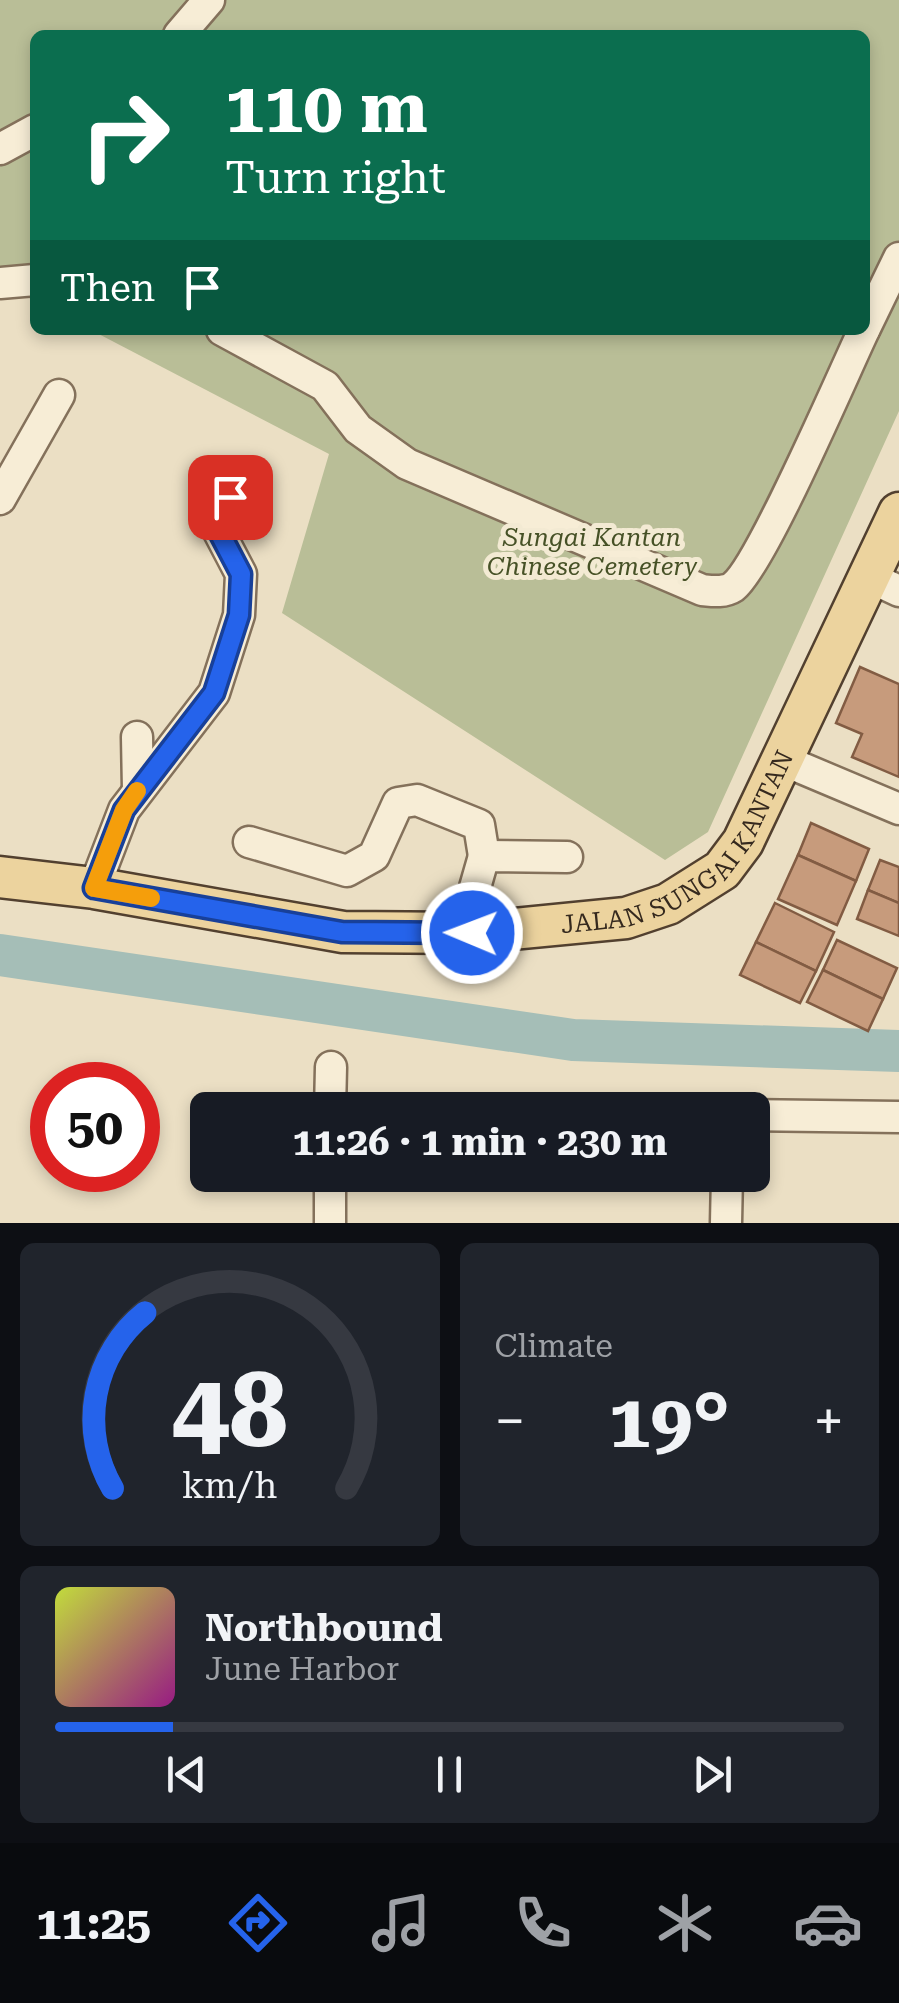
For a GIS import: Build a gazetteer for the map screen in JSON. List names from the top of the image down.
{
  "streets": {
    "main road": ["JALAN SUNGAI KANTAN"]
  },
  "parks": ["Sungai Kantan Chinese Cemetery"],
  "page": {
    "turn": ["110 m", "Turn right"],
    "then": "Then",
    "limit": "50",
    "trip": "11:26 · 1 min · 230 m",
    "tile": "Climate",
    "heat": ["−", "19°", "+"],
    "song": ["Northbound", "June Harbor"],
    "tabs": "11:25",
    "gauge": ["48", "km/h"]
  }
}
